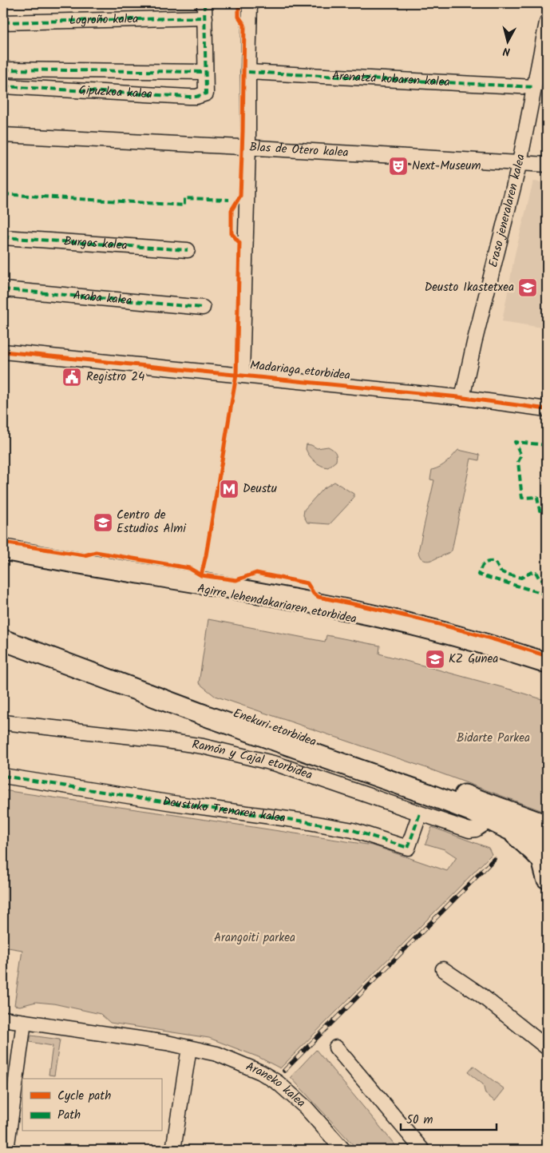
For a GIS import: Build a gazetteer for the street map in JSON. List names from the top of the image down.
{
  "streets": {
    "main road": ["Agirre lehendakariaren etorbidea", "Enekuri etorbidea"],
    "street": [
      "Logroño kalea",
      "Arenatza kobaren kalea",
      "Gipuzkoa kalea",
      "Blas de Otero kalea",
      "Eraso jeneralaren kalea",
      "Burgos kalea",
      "Araba kalea",
      "Madariaga etorbidea",
      "Ramón y Cajal etorbidea",
      "Deustuko Trenaren kalea",
      "Araneko kalea"
    ]
  },
  "crossings": [
    ["Logroño kalea", "Gipuzkoa kalea"],
    ["Arenatza kobaren kalea", "Eraso jeneralaren kalea"],
    ["Blas de Otero kalea", "Eraso jeneralaren kalea"],
    ["Eraso jeneralaren kalea", "Madariaga etorbidea"],
    ["Enekuri etorbidea", "Ramón y Cajal etorbidea"],
    ["Ramón y Cajal etorbidea", "Deustuko Trenaren kalea"]
  ],
  "parks": ["Bidarte Parkea", "Arangoiti parkea"],
  "places": {
    "theatre": ["Next Museum"],
    "school or university": ["Deusto Ikastetxea", "Centro de Estudios Almi", "KZ Gunea"],
    "public building": ["Registro 24"],
    "metro station": ["Deustu"]
  },
  "legend": ["Cycle path", "Path"],
  "scale_bar": "50 m",
  "north": "bottom"
}
